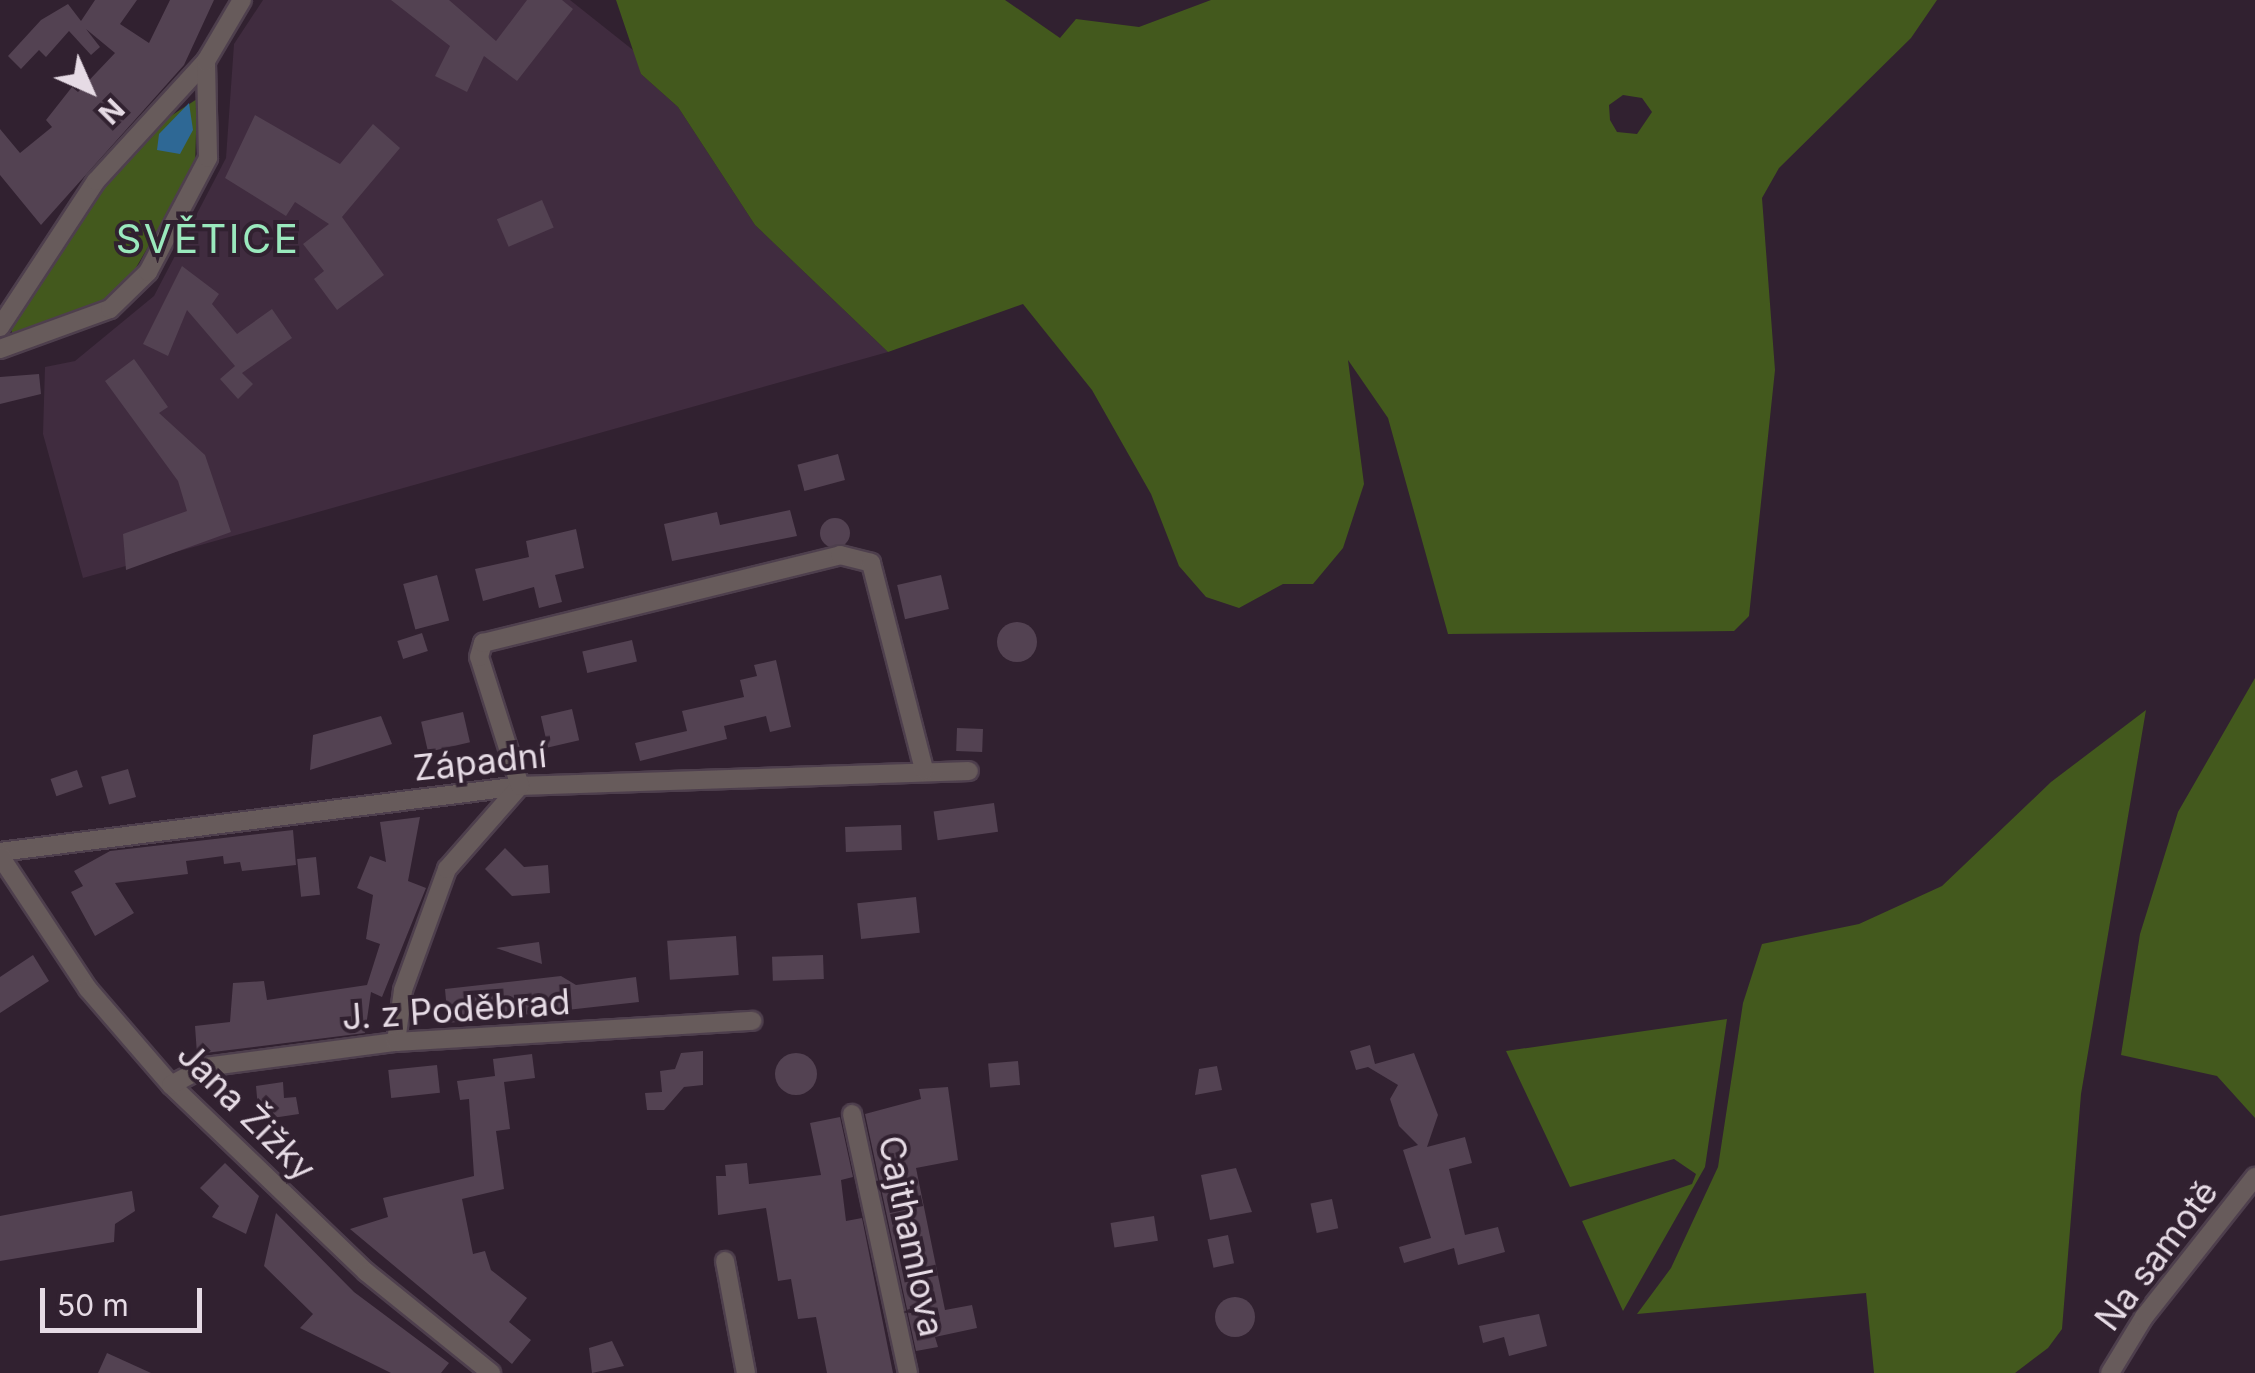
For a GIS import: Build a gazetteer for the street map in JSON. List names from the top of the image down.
{
  "streets": {
    "street": [
      "Západní",
      "J. z Poděbrad",
      "Jana Žižky",
      "Cajthamlova",
      "Na samotě"
    ]
  },
  "crossings": [
    ["Západní", "Jana Žižky"],
    ["J. z Poděbrad", "Jana Žižky"]
  ],
  "districts": ["SVĚTICE"],
  "scale_bar": "50 m",
  "north": "bottom right"
}
